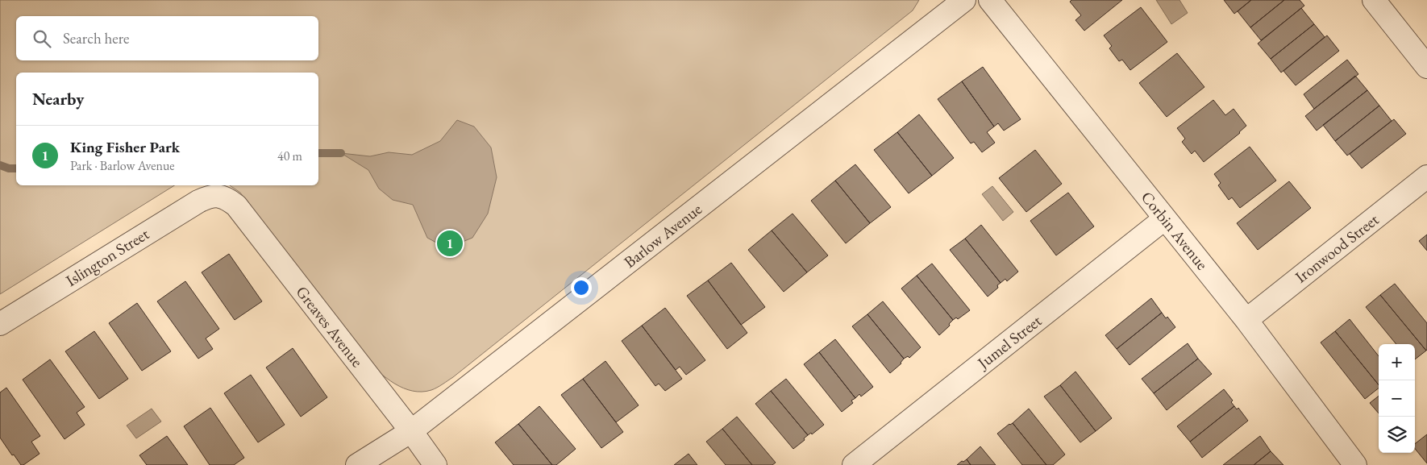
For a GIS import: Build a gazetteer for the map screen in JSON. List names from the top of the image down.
{
  "streets": {
    "street": [
      "Corbin Avenue",
      "Barlow Avenue",
      "Ironwood Street",
      "Islington Street",
      "Greaves Avenue",
      "Jumel Street"
    ]
  },
  "crossings": [
    ["Corbin Avenue", "Ironwood Street"],
    ["Corbin Avenue", "Jumel Street"],
    ["Barlow Avenue", "Greaves Avenue"],
    ["Islington Street", "Greaves Avenue"]
  ],
  "page": {
    "search": "Search here",
    "heading": "Nearby",
    "list": [
      {
        "mark": "1",
        "name": "King Fisher Park",
        "note": "Park · Barlow Avenue",
        "value": "40 m"
      }
    ],
    "pins": "1",
    "map_buttons": ["+", "−"]
  }
}
